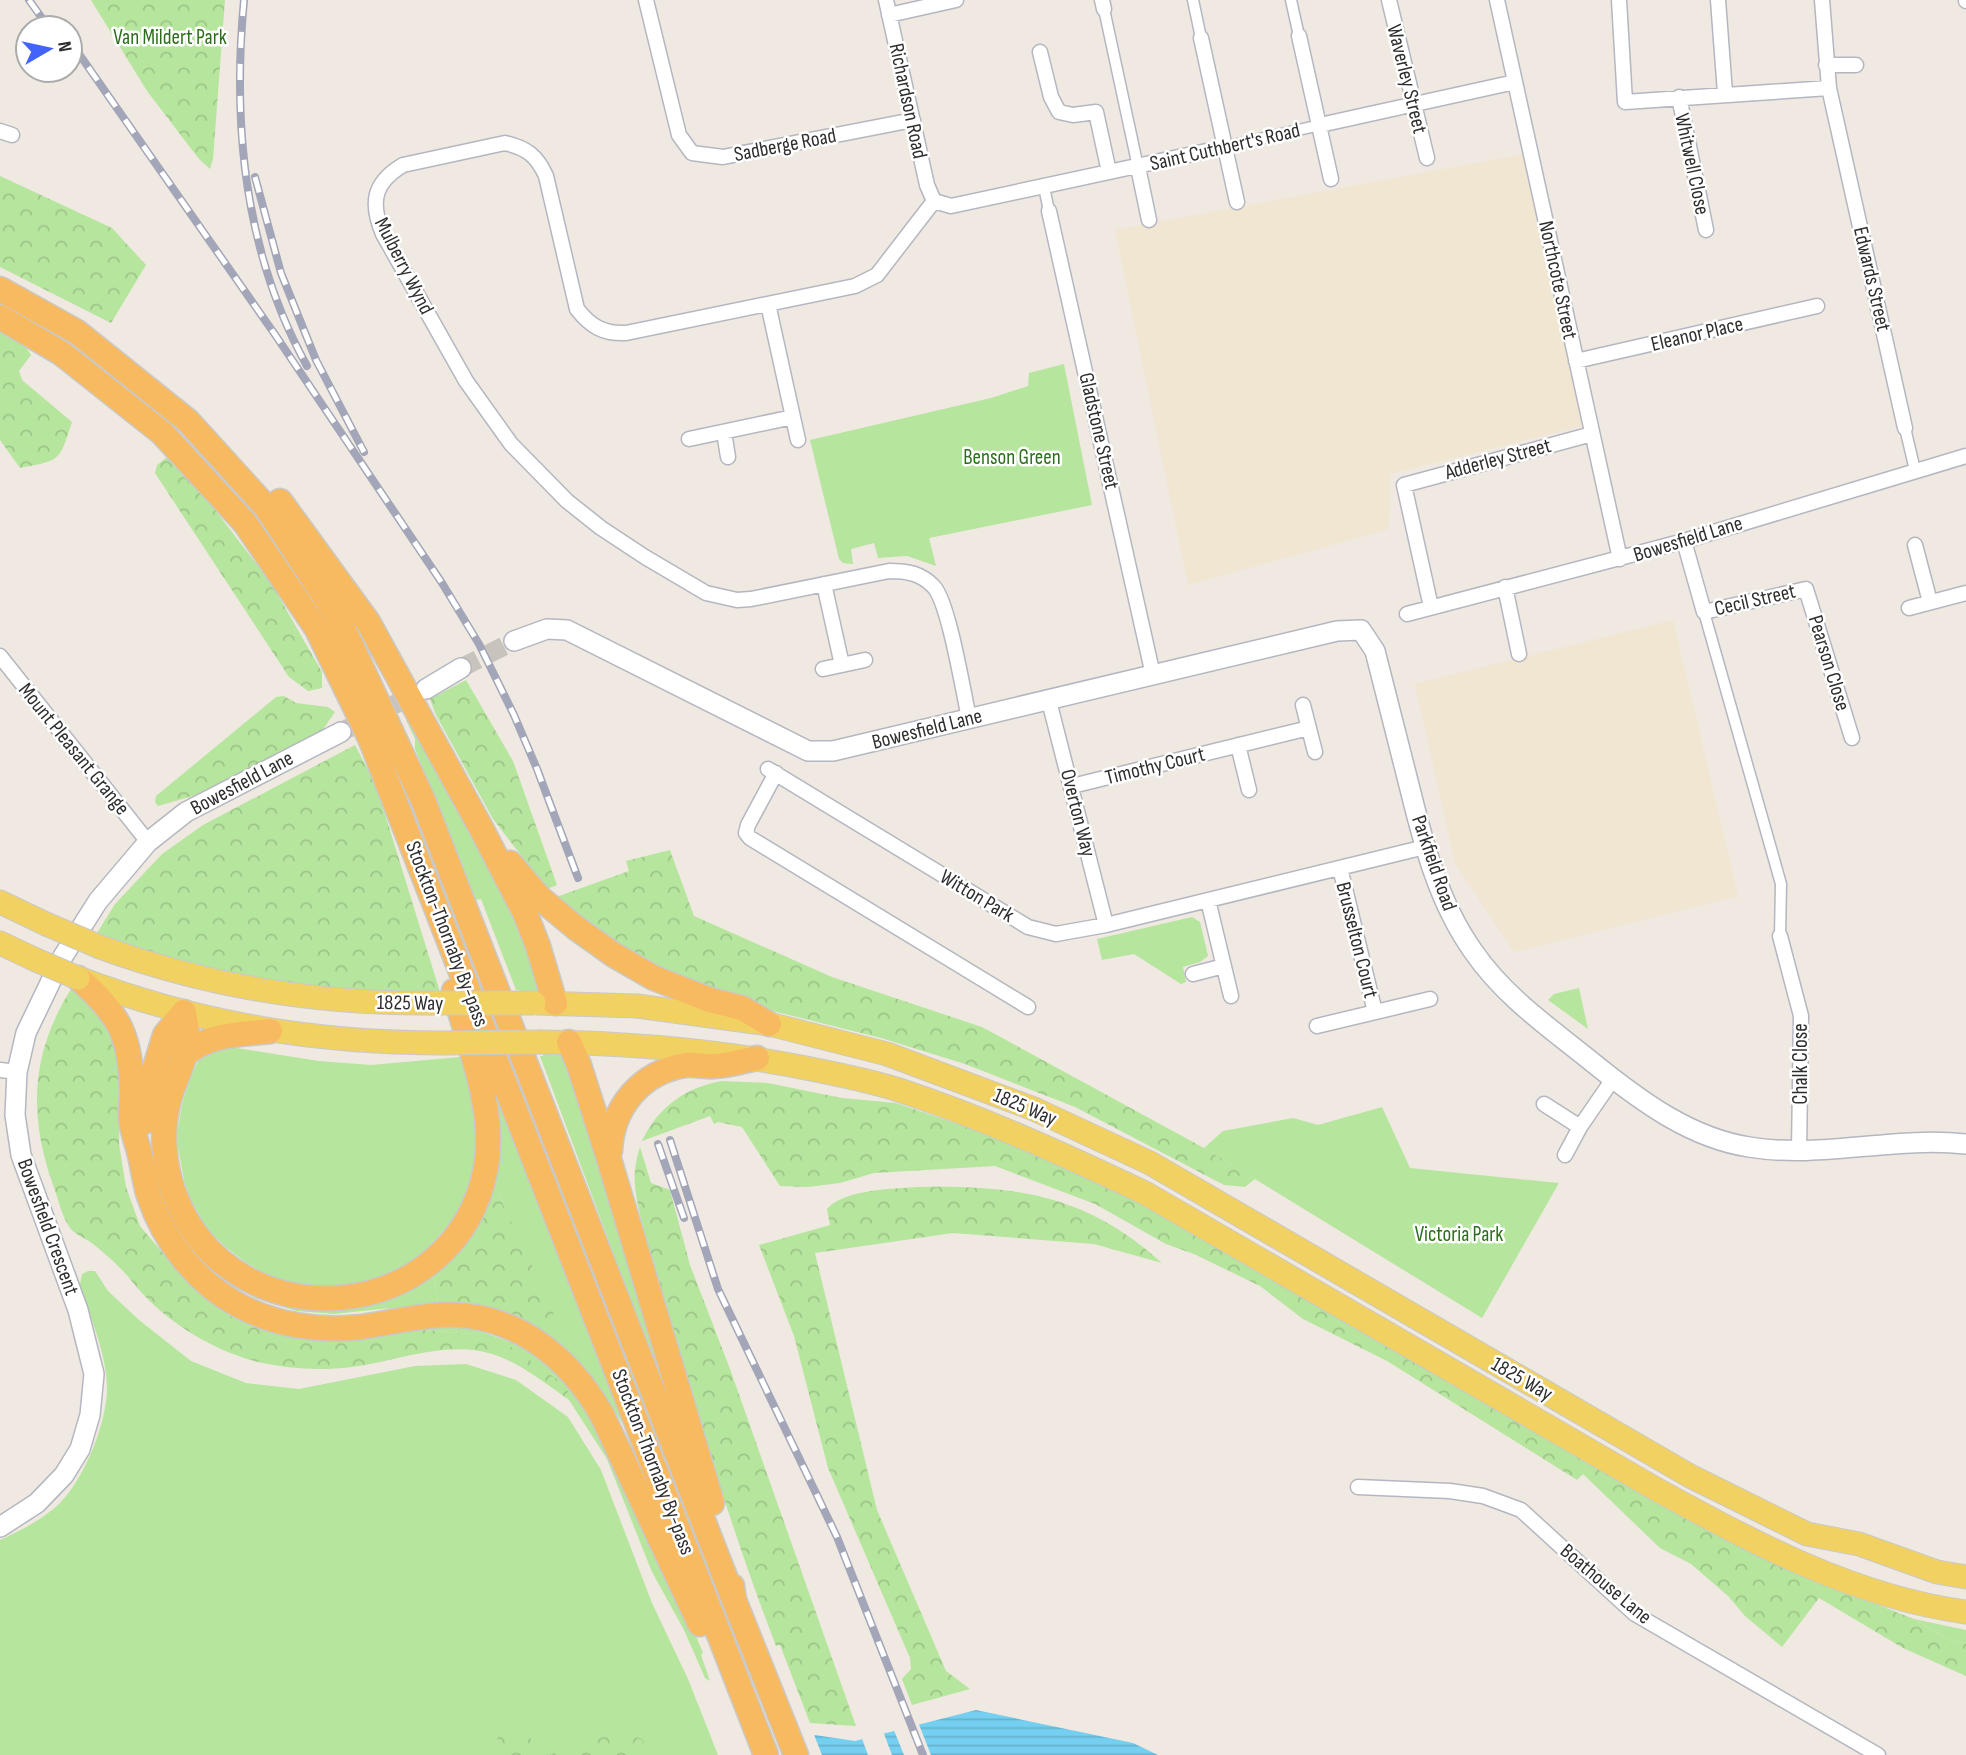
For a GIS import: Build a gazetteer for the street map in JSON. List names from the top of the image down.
{
  "streets": {
    "highway": ["Stockton-Thornaby By-pass"],
    "main road": ["1825 Way"],
    "street": [
      "Waverley Street",
      "Richardson Road",
      "Sadberge Road",
      "Saint Cuthbert's Road",
      "Whitwell Close",
      "Mulberry Wynd",
      "Edwards Street",
      "Northcote Street",
      "Eleanor Place",
      "Gladstone Street",
      "Adderley Street",
      "Bowesfield Lane",
      "Cecil Street",
      "Pearson Close",
      "Mount Pleasant Grange",
      "Timothy Court",
      "Overton Way",
      "Parkfield Road",
      "Witton Park",
      "Brusselton Court",
      "Chalk Close",
      "Bowesfield Crescent",
      "Boathouse Lane"
    ]
  },
  "crossings": [
    ["Waverley Street", "Saint Cuthbert's Road"],
    ["Richardson Road", "Sadberge Road"],
    ["Richardson Road", "Saint Cuthbert's Road"],
    ["Richardson Road", "Mulberry Wynd"],
    ["Saint Cuthbert's Road", "Mulberry Wynd"],
    ["Saint Cuthbert's Road", "Northcote Street"],
    ["Saint Cuthbert's Road", "Gladstone Street"],
    ["Mulberry Wynd", "Bowesfield Lane"],
    ["Edwards Street", "Bowesfield Lane"],
    ["Northcote Street", "Eleanor Place"],
    ["Northcote Street", "Adderley Street"],
    ["Northcote Street", "Bowesfield Lane"],
    ["Gladstone Street", "Bowesfield Lane"],
    ["Adderley Street", "Bowesfield Lane"],
    ["Bowesfield Lane", "Mount Pleasant Grange"],
    ["Bowesfield Lane", "Overton Way"],
    ["Bowesfield Lane", "Parkfield Road"],
    ["Bowesfield Lane", "Bowesfield Crescent"],
    ["Cecil Street", "Pearson Close"],
    ["Mount Pleasant Grange", "Bowesfield Crescent"],
    ["Timothy Court", "Overton Way"],
    ["Overton Way", "Witton Park"],
    ["Parkfield Road", "Witton Park"],
    ["Parkfield Road", "Chalk Close"],
    ["Witton Park", "Brusselton Court"]
  ],
  "parks": ["Van Mildert Park", "Benson Green", "Victoria Park"],
  "north": "right"
}
